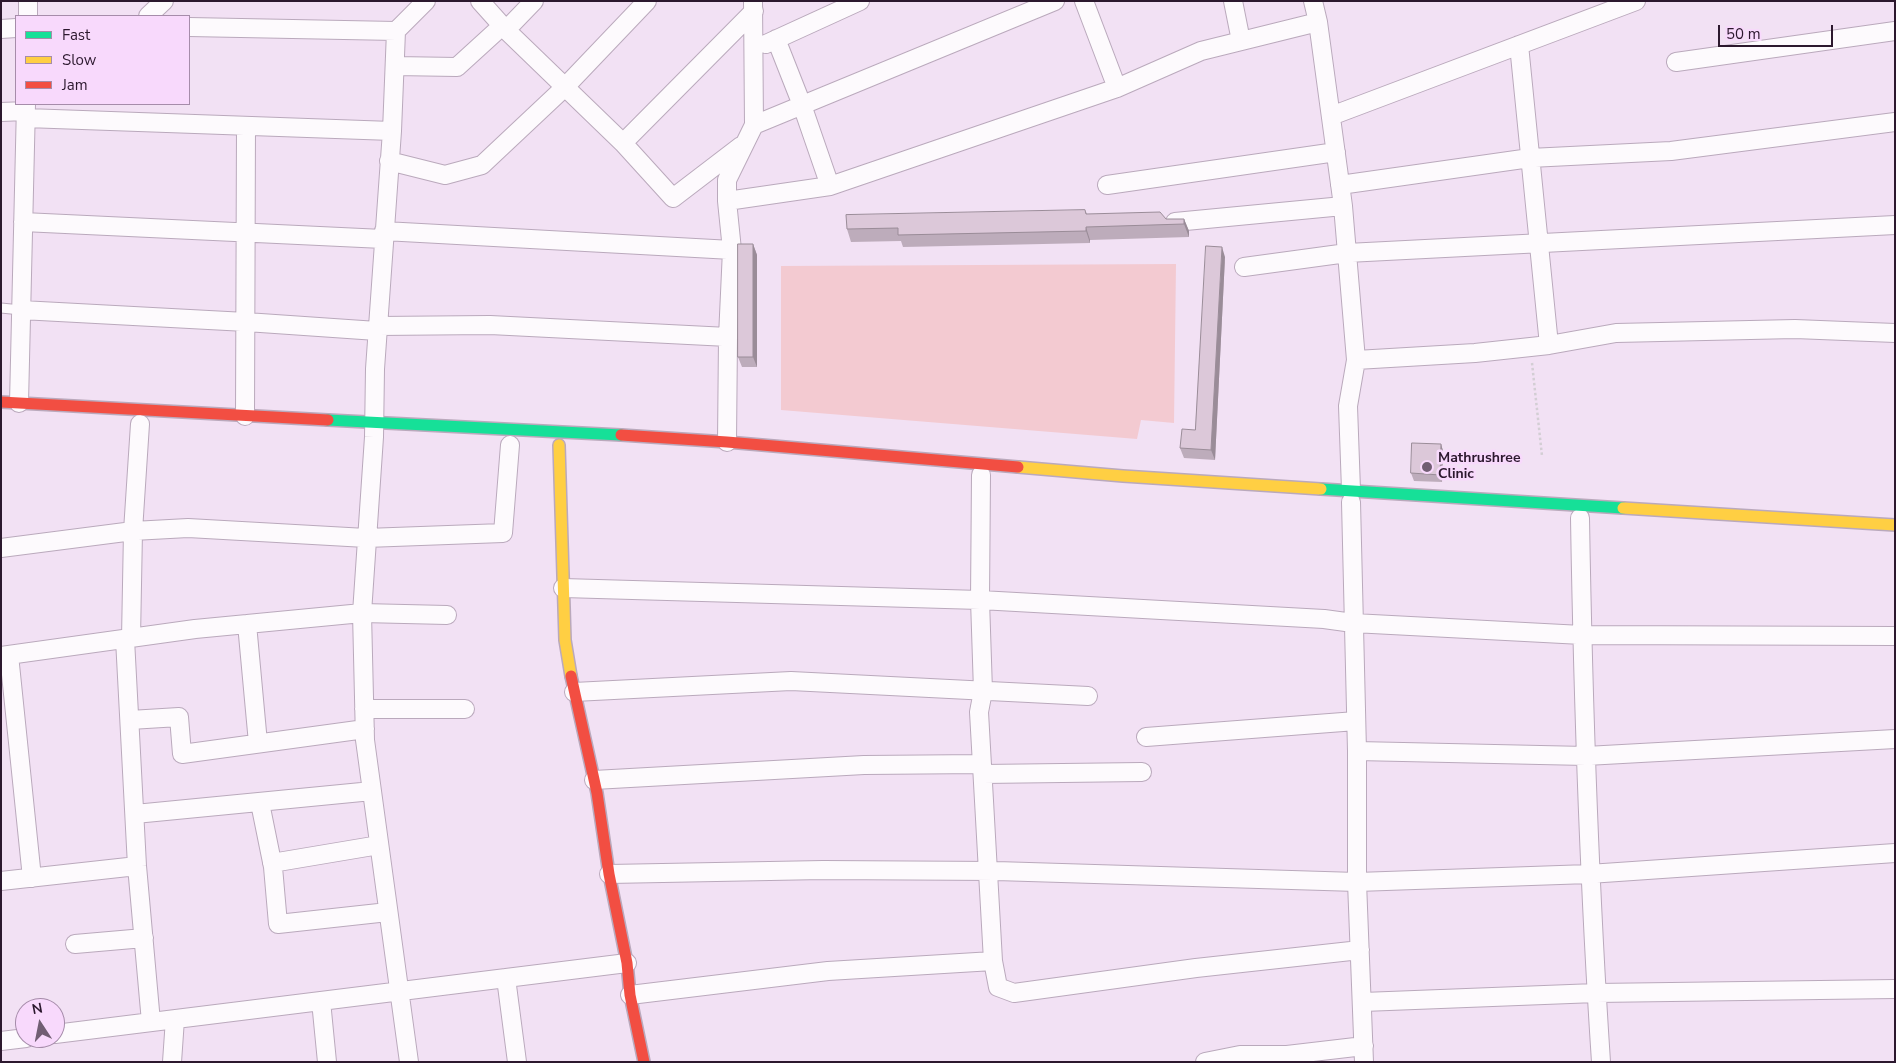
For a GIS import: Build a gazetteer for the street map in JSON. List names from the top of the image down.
{
  "places": ["Mathrushree Clinic"],
  "legend": ["Fast", "Slow", "Jam"],
  "scale_bar": "50 m",
  "north": "top"
}
